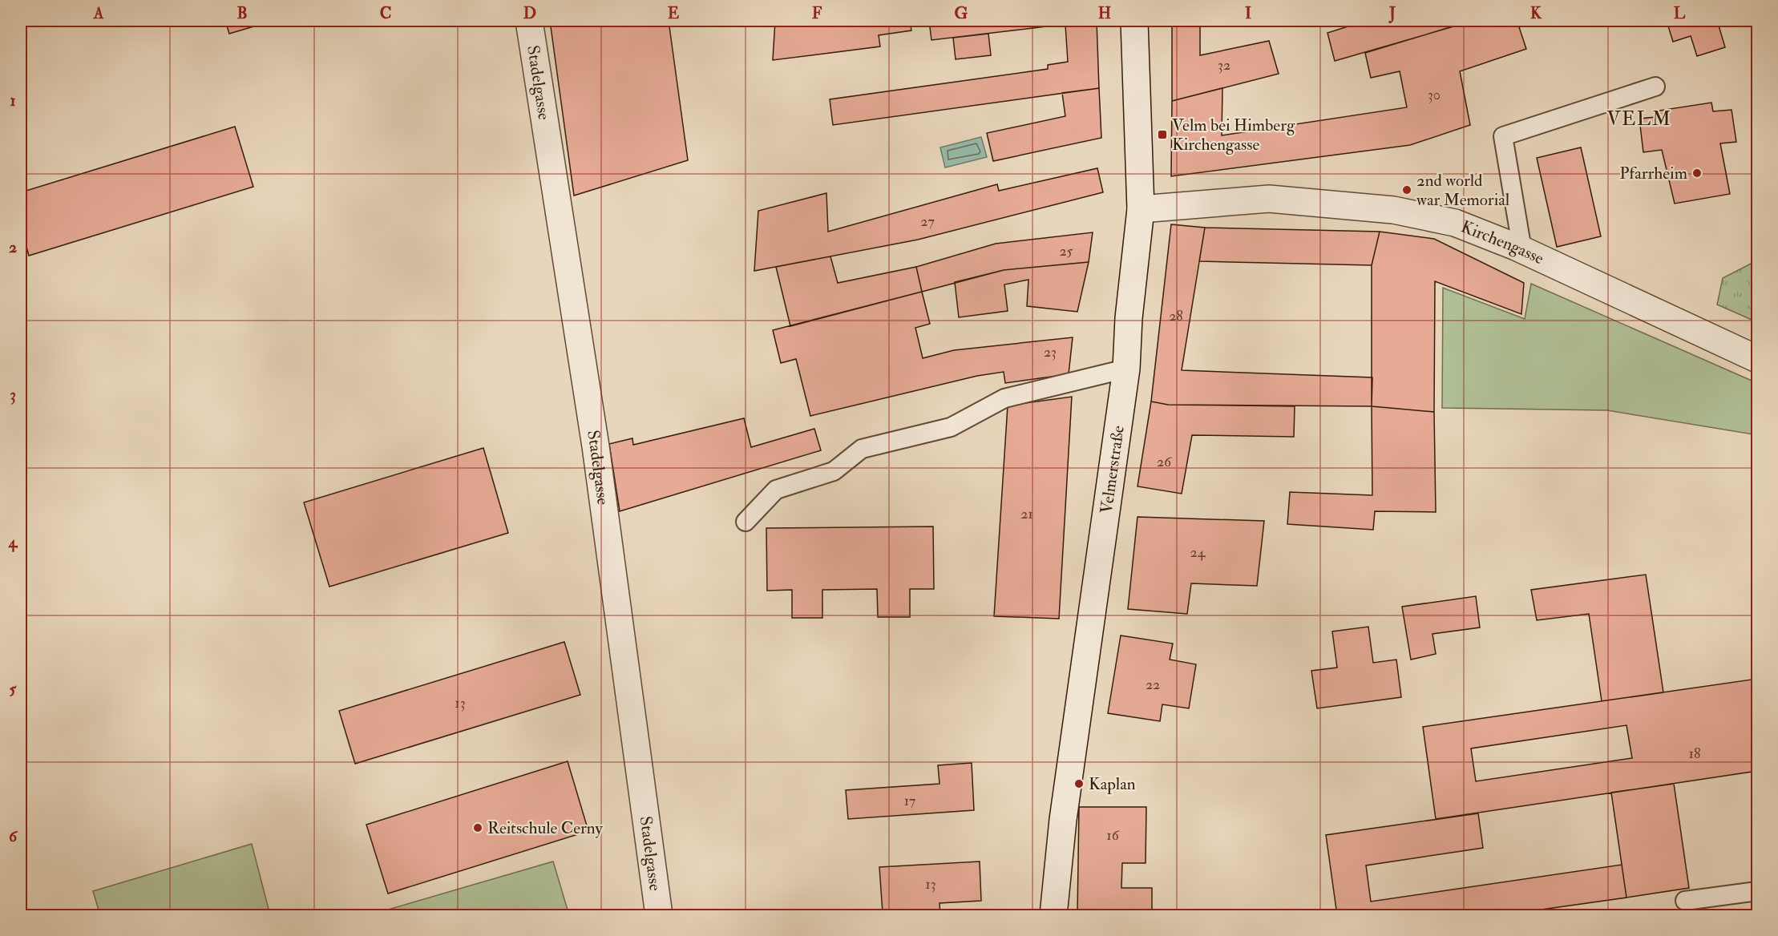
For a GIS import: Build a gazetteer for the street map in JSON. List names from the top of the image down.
{
  "streets": {
    "street": ["Stadelgasse", "Kirchengasse", "Velmerstraße"]
  },
  "crossings": [
    ["Kirchengasse", "Velmerstraße"]
  ],
  "districts": ["VELM"],
  "places": {
    "transit": ["Velm bei Himberg Kirchengasse"],
    "other": [
      "Pfarrheim",
      "2nd world war Memorial",
      "Kaplan",
      "Reitschule Cerny"
    ]
  },
  "house_numbers": [
    "32",
    "30",
    "27",
    "25",
    "28",
    "23",
    "26",
    "21",
    "24",
    "22",
    "13",
    "18",
    "17",
    "16",
    "13"
  ],
  "grid": {
    "columns": [
      "A",
      "B",
      "C",
      "D",
      "E",
      "F",
      "G",
      "H",
      "I",
      "J",
      "K",
      "L"
    ],
    "rows": [
      "1",
      "2",
      "3",
      "4",
      "5",
      "6"
    ]
  }
}
